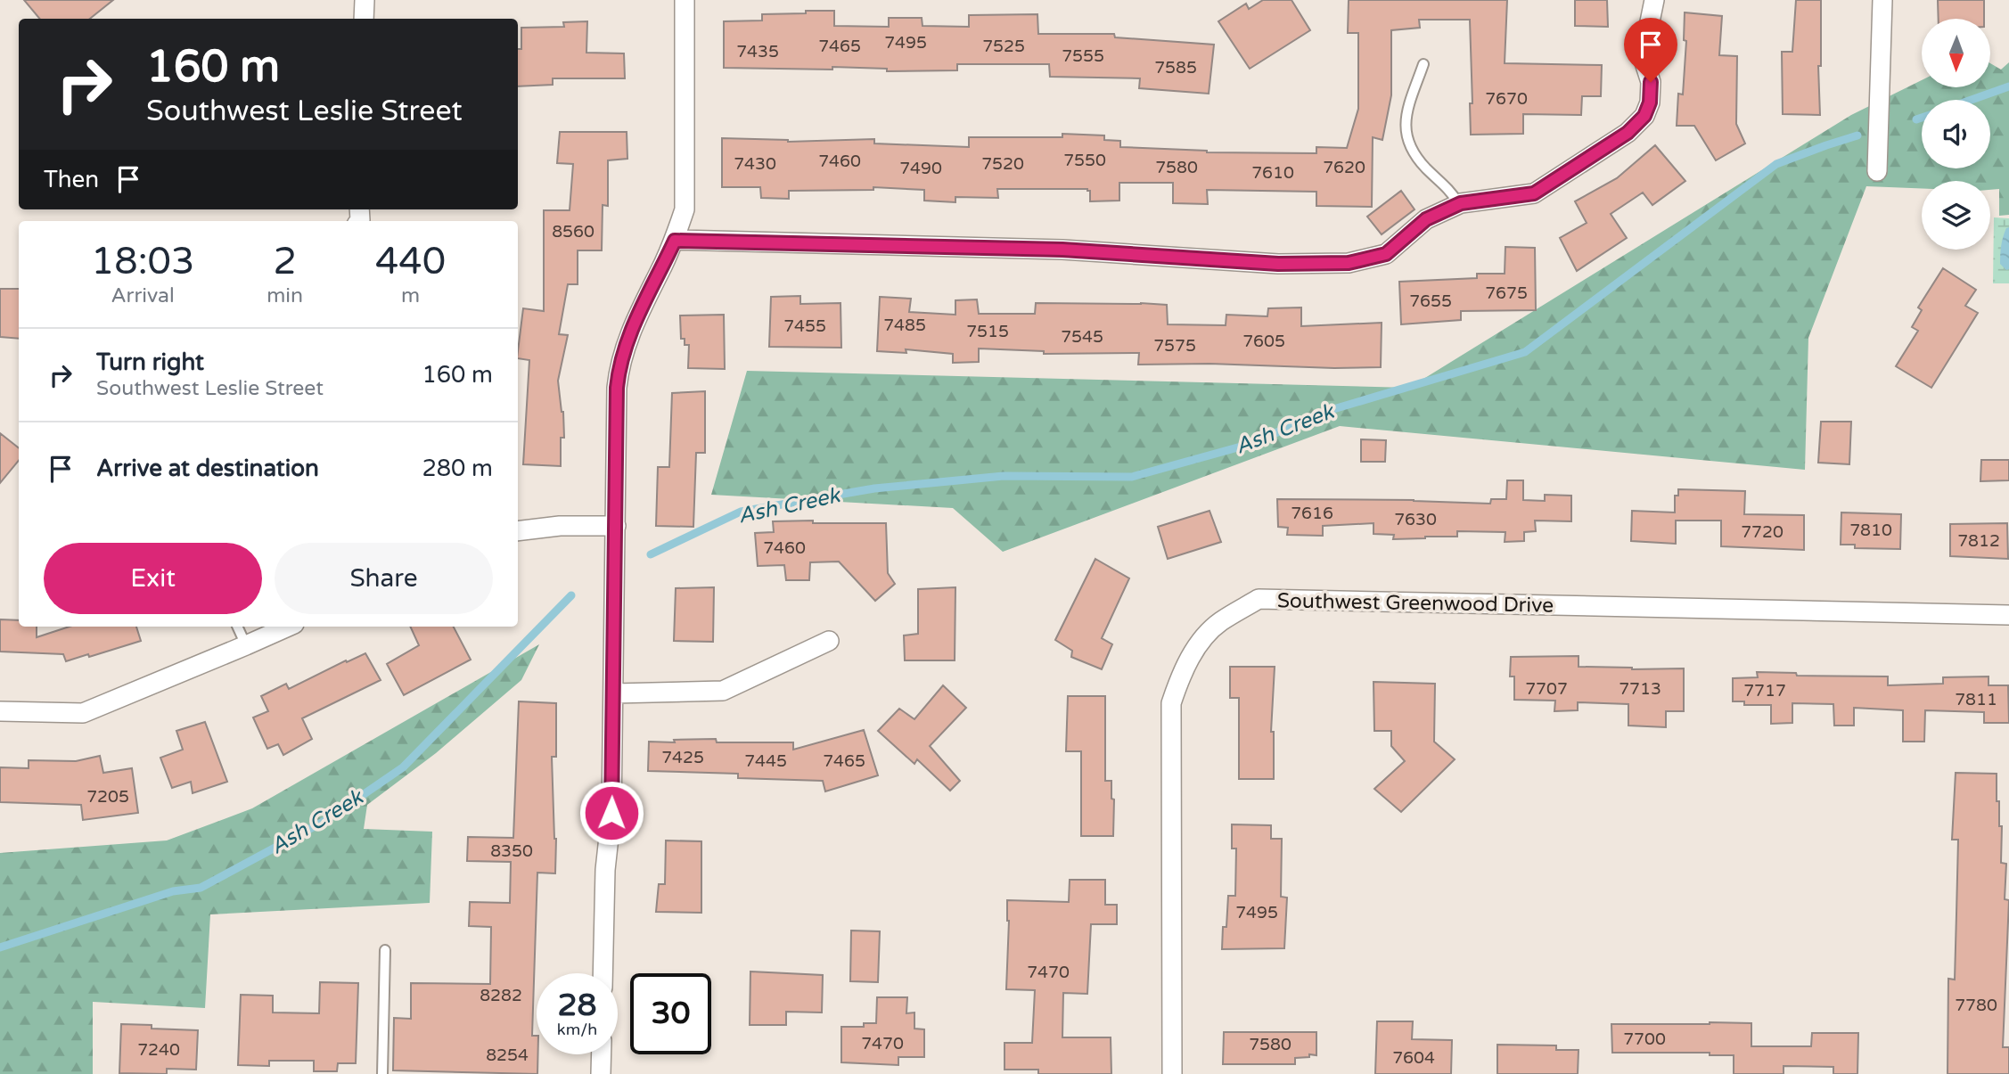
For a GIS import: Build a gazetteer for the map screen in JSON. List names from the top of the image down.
{
  "streets": {
    "street": ["Southwest Greenwood Drive"]
  },
  "water": ["Ash Creek"],
  "house_numbers": [
    "7495",
    "7465",
    "7525",
    "7435",
    "7555",
    "7585",
    "7670",
    "7550",
    "7460",
    "7430",
    "7520",
    "7580",
    "7620",
    "7490",
    "7610",
    "8560",
    "7675",
    "7655",
    "7485",
    "7455",
    "7515",
    "7545",
    "7605",
    "7575",
    "7616",
    "7630",
    "7810",
    "7720",
    "7812",
    "7460",
    "7707",
    "7713",
    "7717",
    "7811",
    "7425",
    "7445",
    "7465",
    "7205",
    "8350",
    "7495",
    "7470",
    "8282",
    "7780",
    "7700",
    "7470",
    "7580",
    "7240",
    "8254",
    "7604"
  ],
  "north": "bottom",
  "page": {
    "turn": ["160 m", "Southwest Leslie Street"],
    "then": "Then",
    "eta": [
      "18:03",
      "Arrival",
      "2",
      "min",
      "440",
      "m"
    ],
    "list": [
      {
        "name": "Turn right",
        "note": "Southwest Leslie Street",
        "value": "160 m"
      },
      {
        "name": "Arrive at destination",
        "value": "280 m"
      }
    ],
    "buttons": ["Exit", "Share"],
    "speed": "28 km/h",
    "limit": "30"
  }
}
